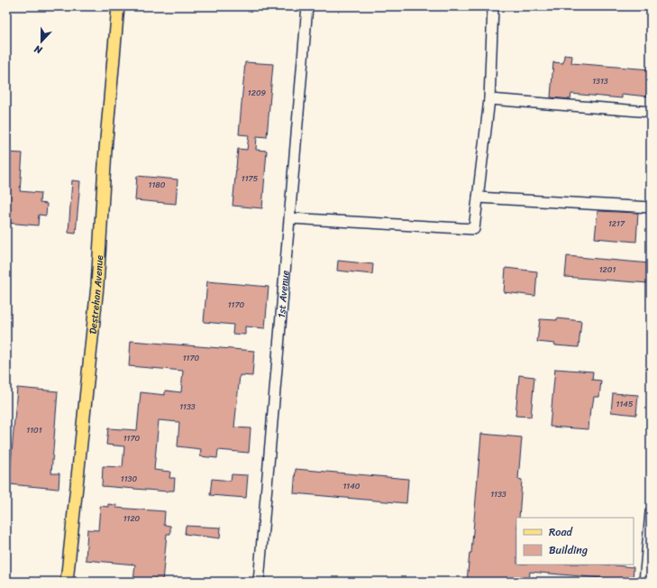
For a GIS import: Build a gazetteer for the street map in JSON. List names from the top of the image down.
{
  "streets": {
    "main road": ["Destrehan Avenue"],
    "street": ["1st Avenue"]
  },
  "house_numbers": [
    "1313",
    "1209",
    "1175",
    "1180",
    "1217",
    "1201",
    "1170",
    "1170",
    "1145",
    "1133",
    "1101",
    "1170",
    "1130",
    "1140",
    "1133",
    "1120"
  ],
  "legend": ["Road", "Building"],
  "north": "bottom"
}
